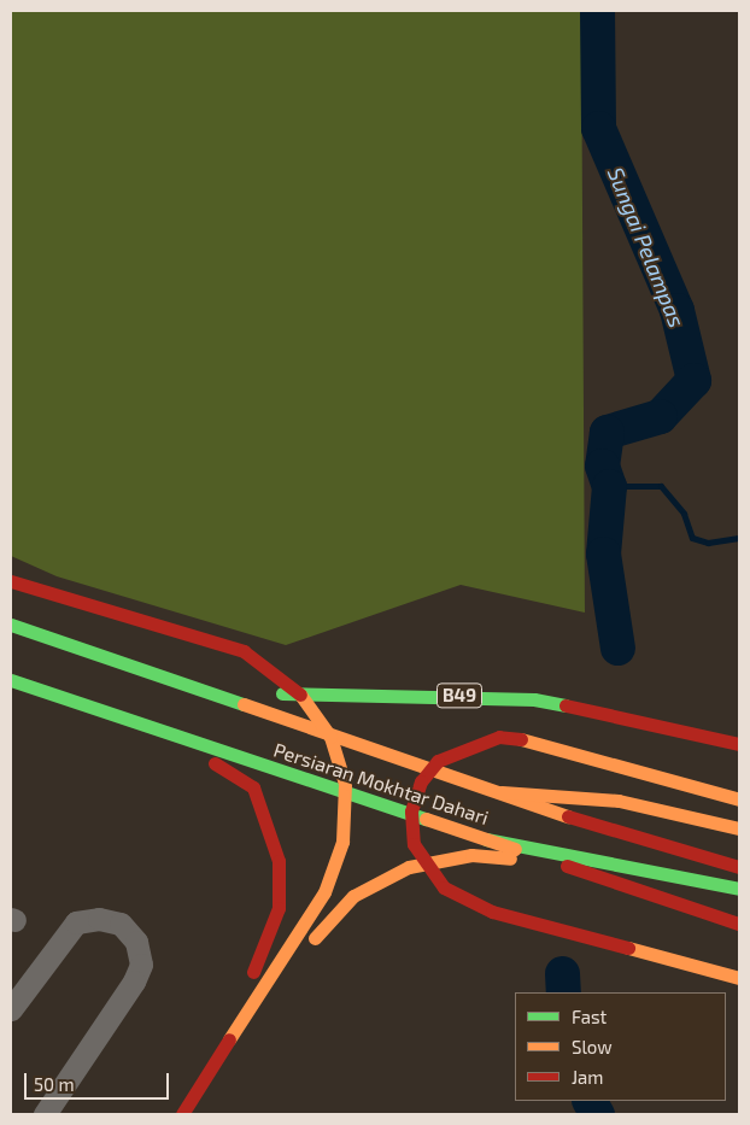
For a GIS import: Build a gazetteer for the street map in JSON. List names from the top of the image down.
{
  "streets": {
    "main road": ["B49", "Persiaran Mokhtar Dahari"]
  },
  "crossings": [
    ["B49", "Persiaran Mokhtar Dahari"]
  ],
  "water": ["Sungai Pelampas"],
  "legend": ["Fast", "Slow", "Jam"],
  "scale_bar": "50 m"
}
